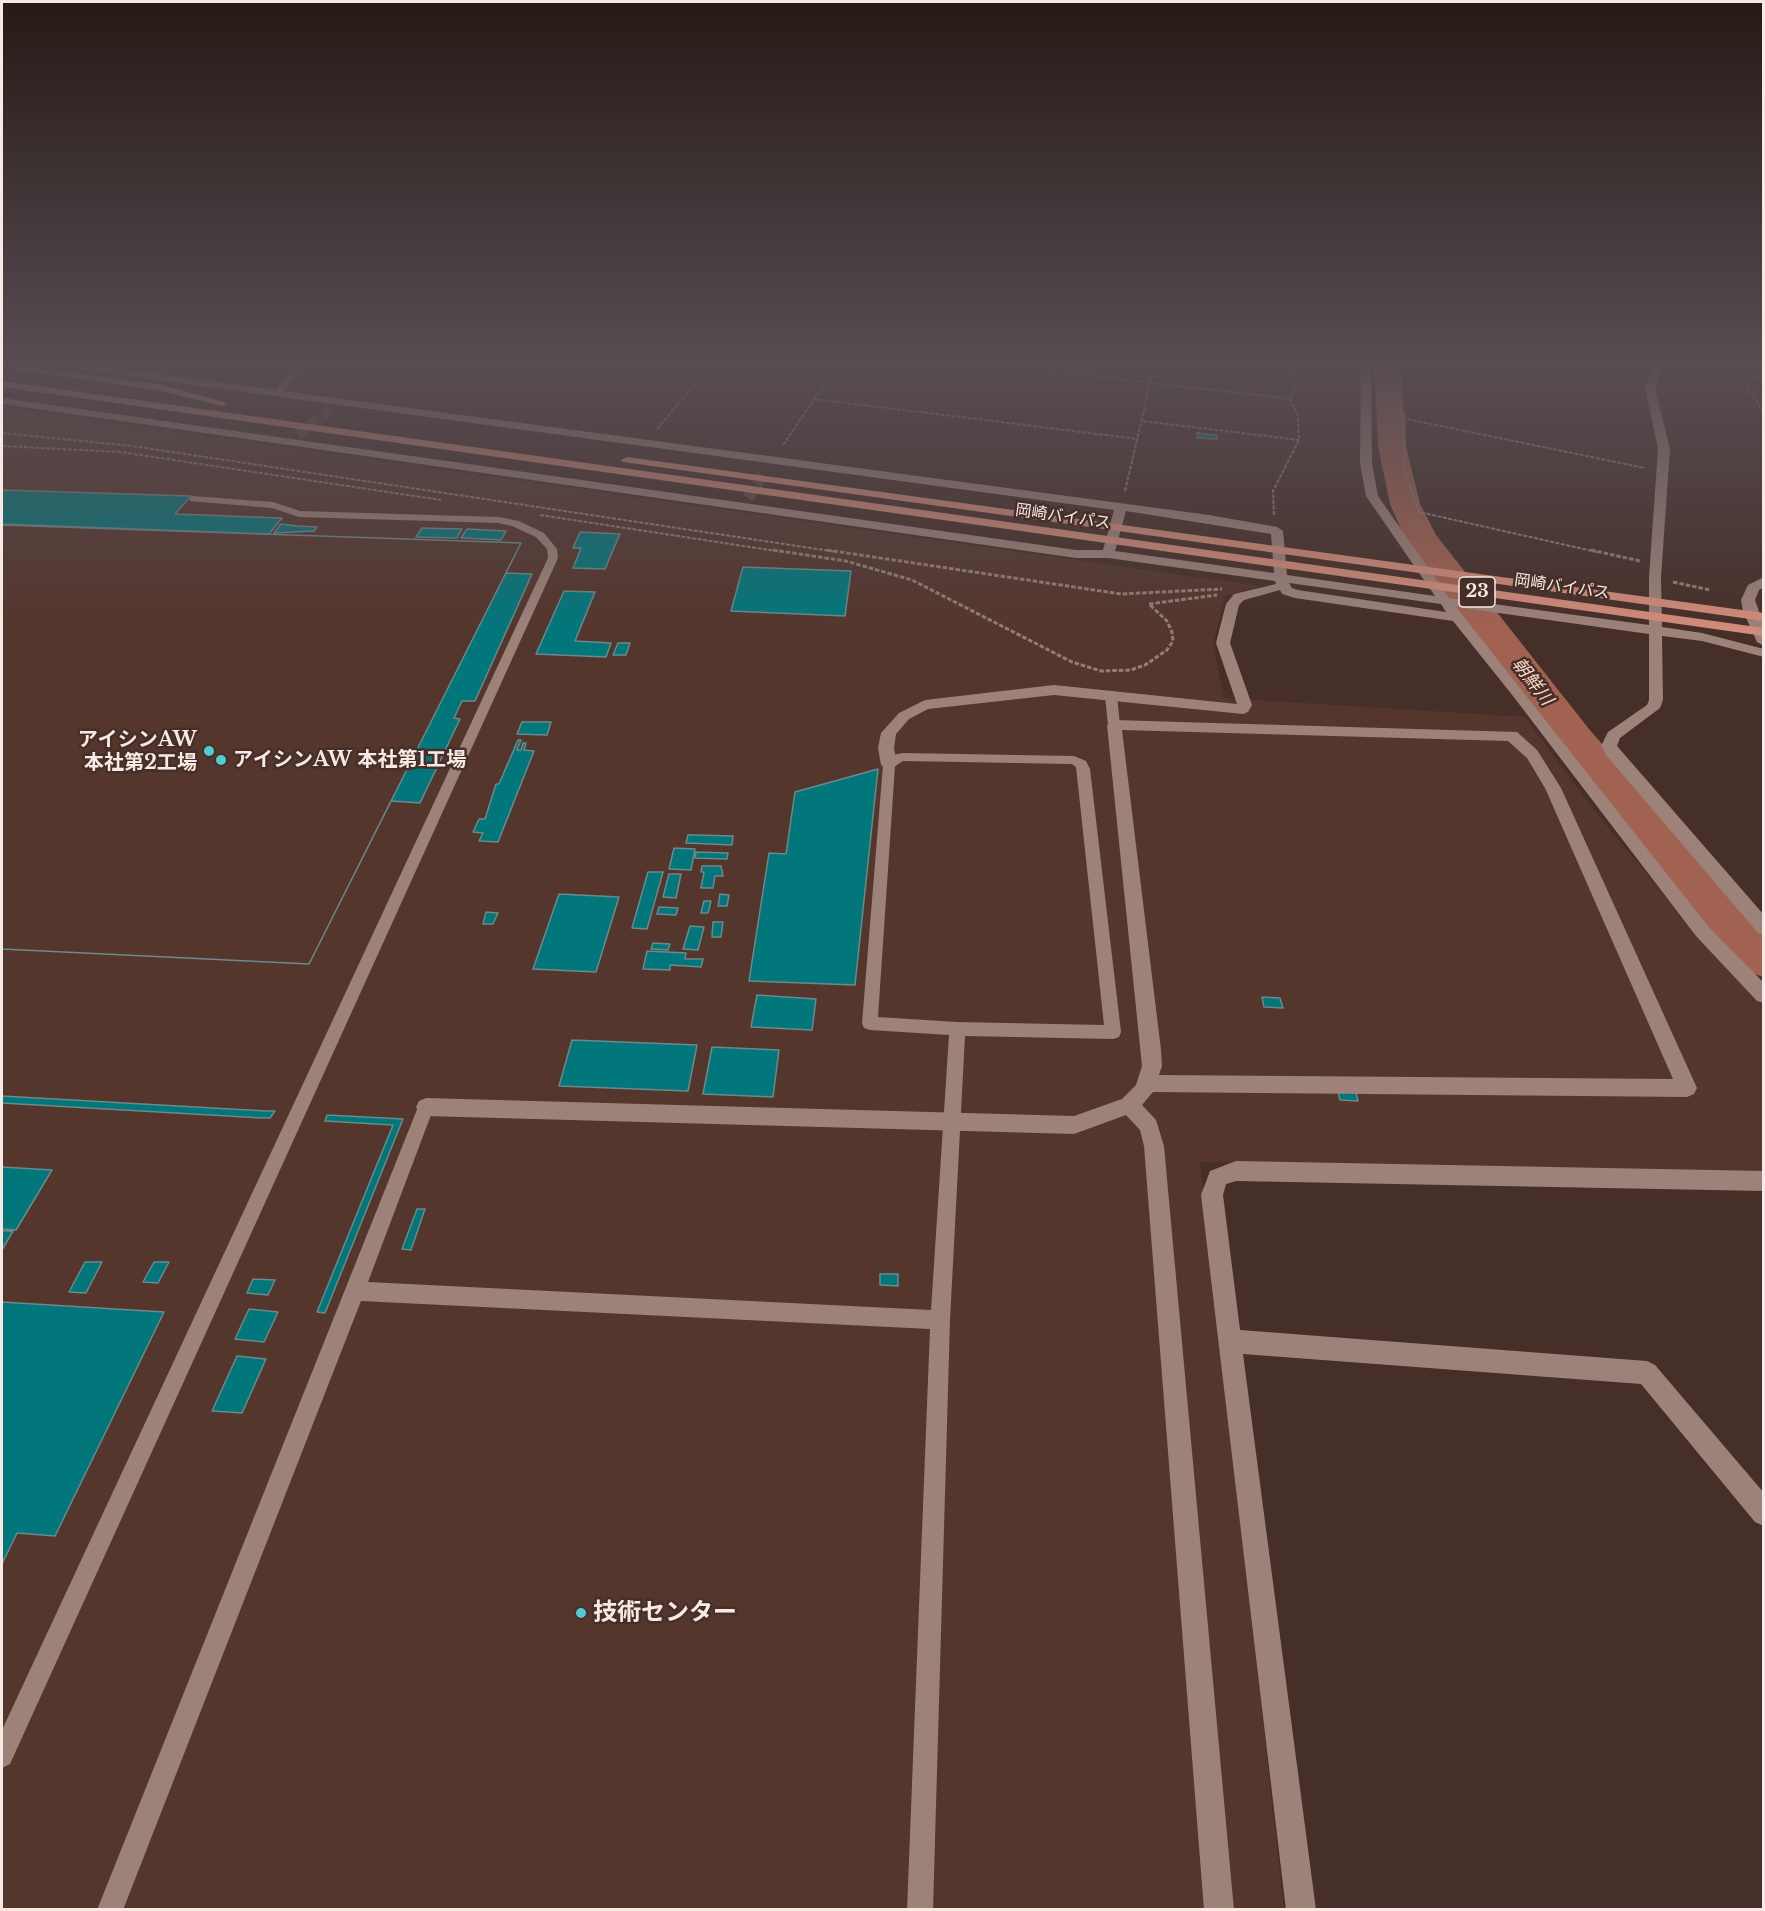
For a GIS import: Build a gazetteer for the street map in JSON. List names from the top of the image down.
{
  "streets": {
    "highway": ["岡崎バイパス", "23"]
  },
  "water": ["朝鮮川"],
  "places": ["アイシンAW 本社第2工場", "アイシンAW 本社第1工場", "技術センター"]
}
